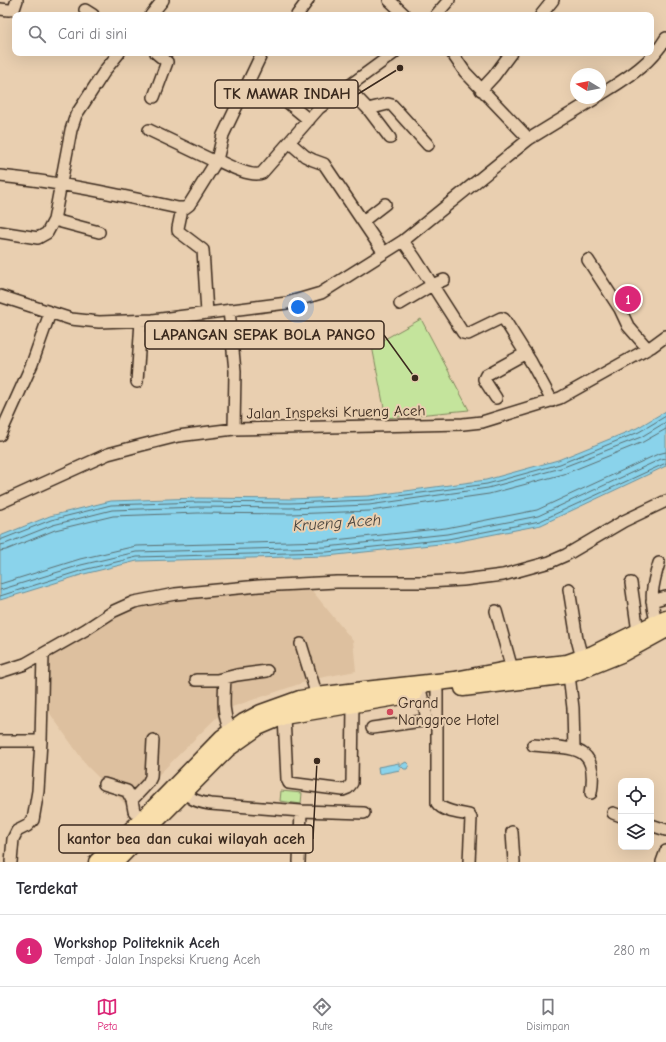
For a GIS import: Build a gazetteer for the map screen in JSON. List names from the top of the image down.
{
  "streets": {
    "street": ["Jalan Inspeksi Krueng Aceh"]
  },
  "water": ["Krueng Aceh"],
  "places": [
    "TK MAWAR INDAH",
    "LAPANGAN SEPAK BOLA PANGO",
    "Grand Nanggroe Hotel",
    "kantor bea dan cukai wilayah aceh"
  ],
  "north": "left",
  "page": {
    "search": "Cari di sini",
    "pins": "1",
    "heading": "Terdekat",
    "list": [
      {
        "mark": "1",
        "name": "Workshop Politeknik Aceh",
        "note": "Tempat · Jalan Inspeksi Krueng Aceh",
        "value": "280 m"
      }
    ],
    "nav": ["Peta", "Rute", "Disimpan"]
  }
}
